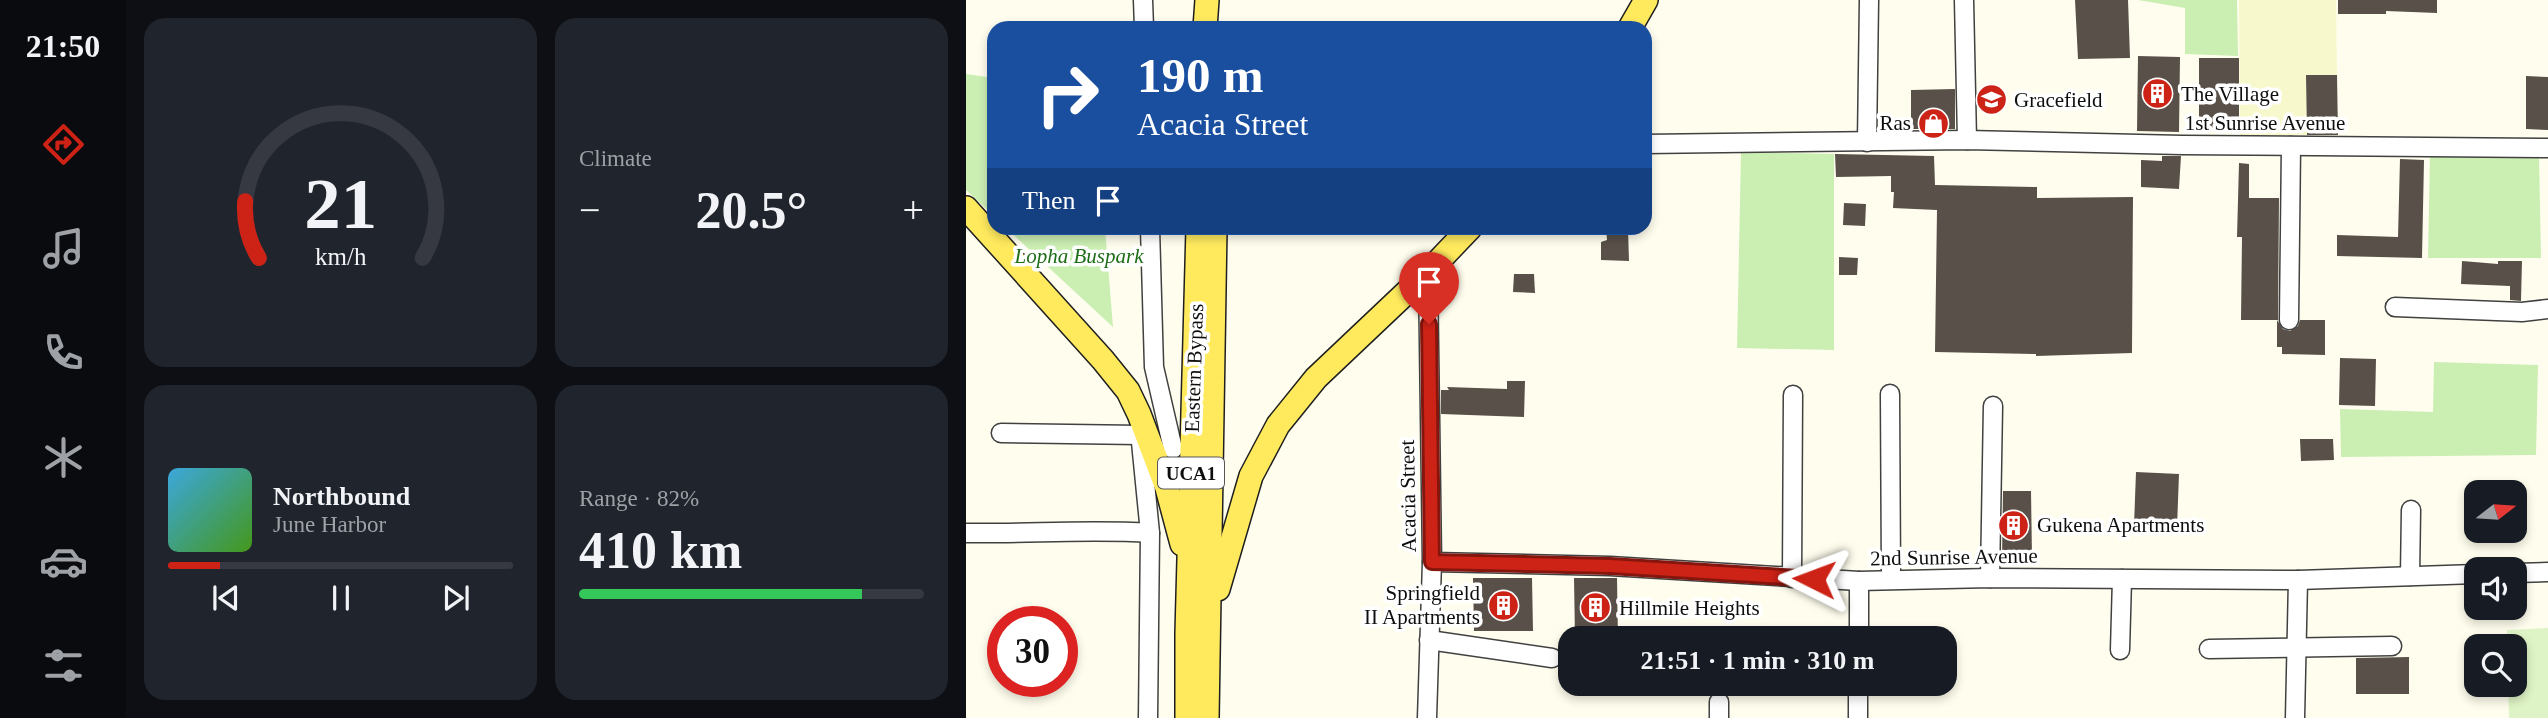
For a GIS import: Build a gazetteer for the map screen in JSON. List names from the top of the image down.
{
  "streets": {
    "main road": ["Eastern Bypass", "UCA1"],
    "street": ["1st Sunrise Avenue", "Acacia Street", "2nd Sunrise Avenue"]
  },
  "crossings": [
    ["Acacia Street", "2nd Sunrise Avenue"]
  ],
  "parks": ["Lopha Buspark"],
  "places": {
    "building": [
      "The Village",
      "Gukena Apartments",
      "Springfield II Apartments",
      "Hillmile Heights"
    ],
    "school or university": ["Gracefield"],
    "shop": ["Ras"]
  },
  "north": "right",
  "page": {
    "tabs": "21:50",
    "tile": [
      "Climate",
      ["Range · 82%", "410 km"]
    ],
    "turn": ["190 m", "Acacia Street"],
    "then": "Then",
    "heat": ["−", "20.5°", "+"],
    "song": ["Northbound", "June Harbor"],
    "limit": "30",
    "trip": "21:51 · 1 min · 310 m",
    "gauge": ["21", "km/h"]
  }
}
